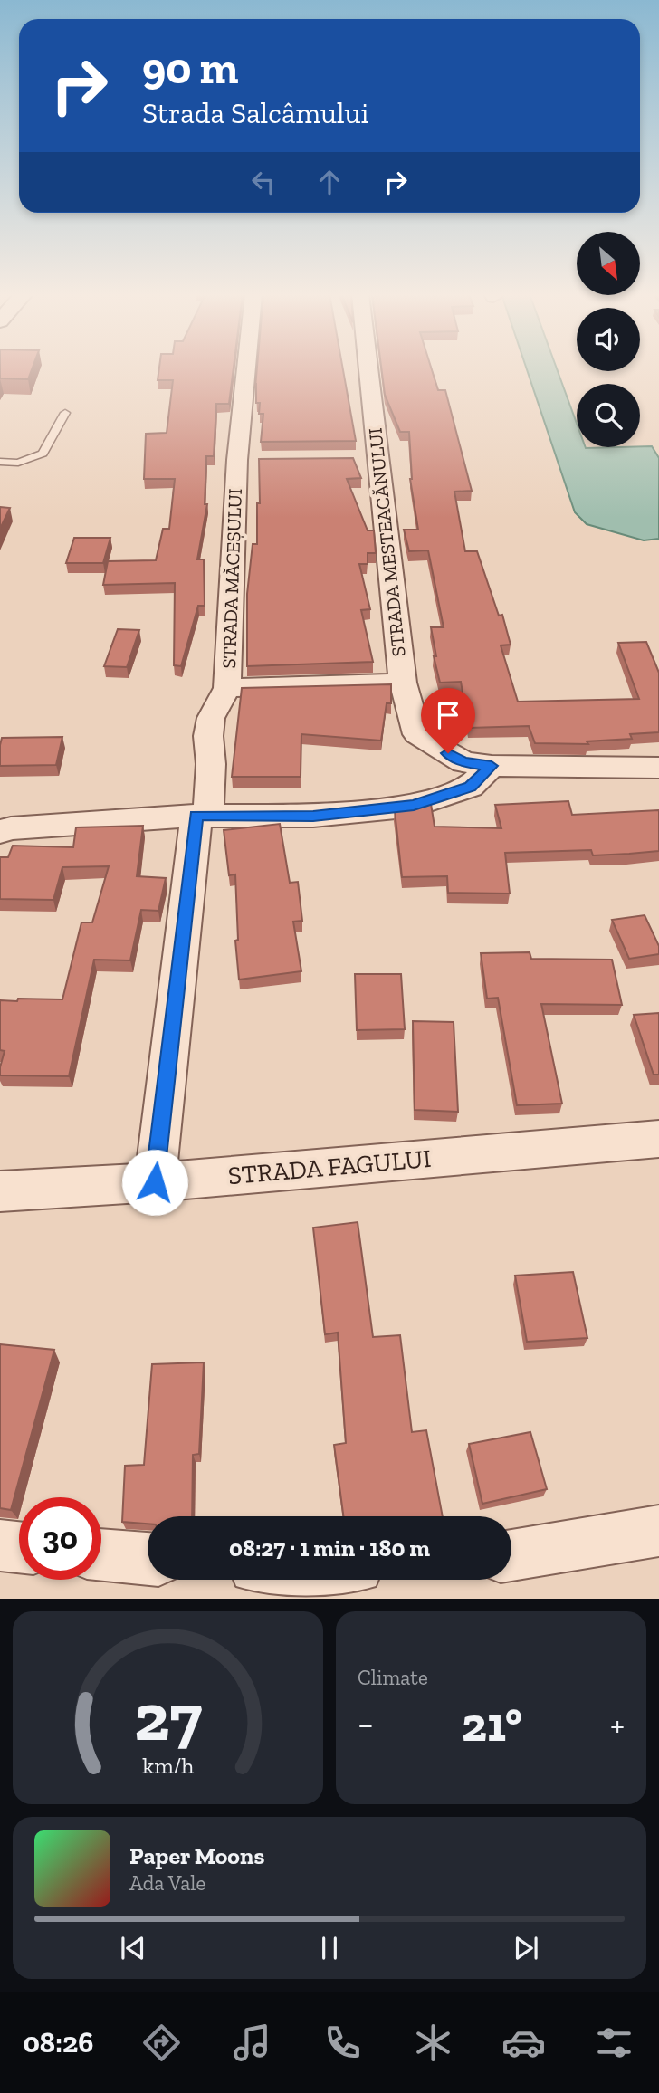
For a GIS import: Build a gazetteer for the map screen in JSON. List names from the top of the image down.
{
  "streets": {
    "street": ["STRADA MESTEACĂNULUI", "STRADA MĂCEȘULUI", "STRADA FAGULUI"]
  },
  "crossings": [
    ["STRADA MESTEACĂNULUI", "STRADA MĂCEȘULUI"]
  ],
  "north": "bottom right",
  "page": {
    "turn": ["90 m", "Strada Salcâmului"],
    "limit": "30",
    "trip": "08:27 · 1 min · 180 m",
    "tile": "Climate",
    "heat": ["−", "21°", "+"],
    "song": ["Paper Moons", "Ada Vale"],
    "tabs": "08:26",
    "gauge": ["27", "km/h"]
  }
}
